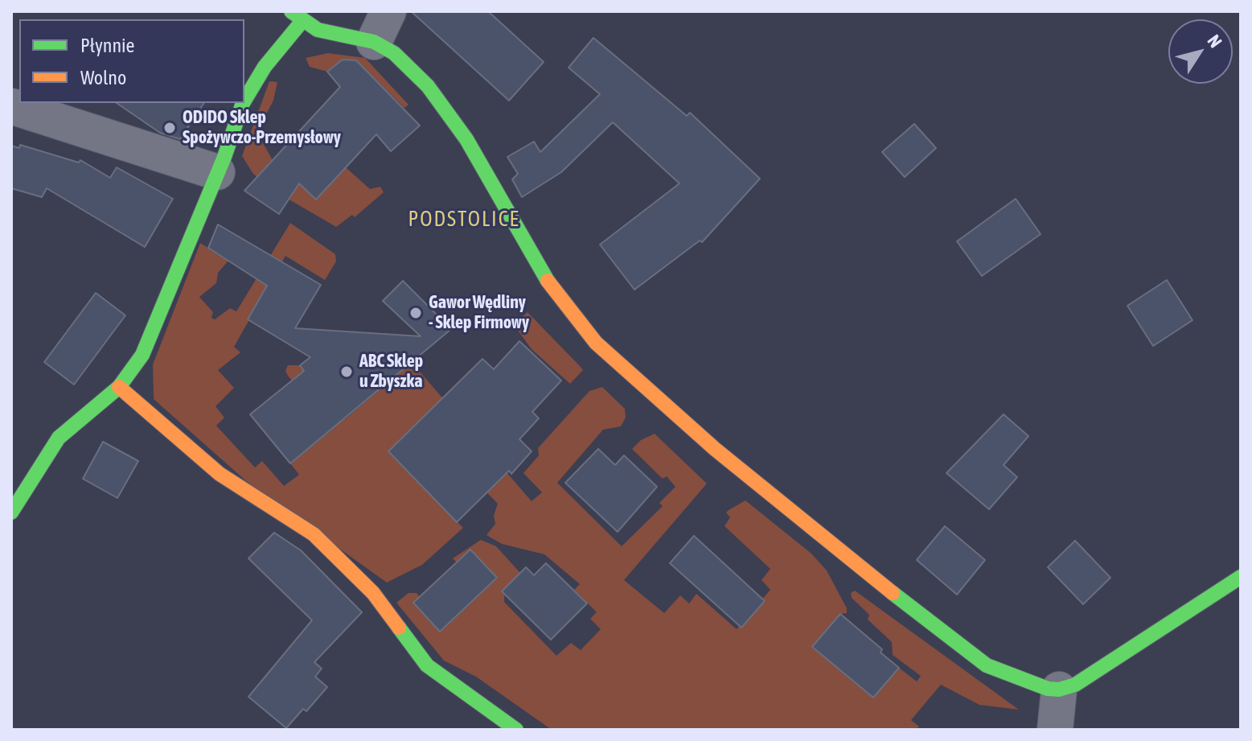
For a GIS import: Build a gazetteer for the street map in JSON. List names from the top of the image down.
{
  "districts": ["PODSTOLICE"],
  "places": ["ODIDO Sklep Spożywczo-Przemysłowy", "Gawor Wędliny - Sklep Firmowy", "ABC Sklep u Zbyszka"],
  "legend": ["Płynnie", "Wolno"],
  "north": "top right"
}
